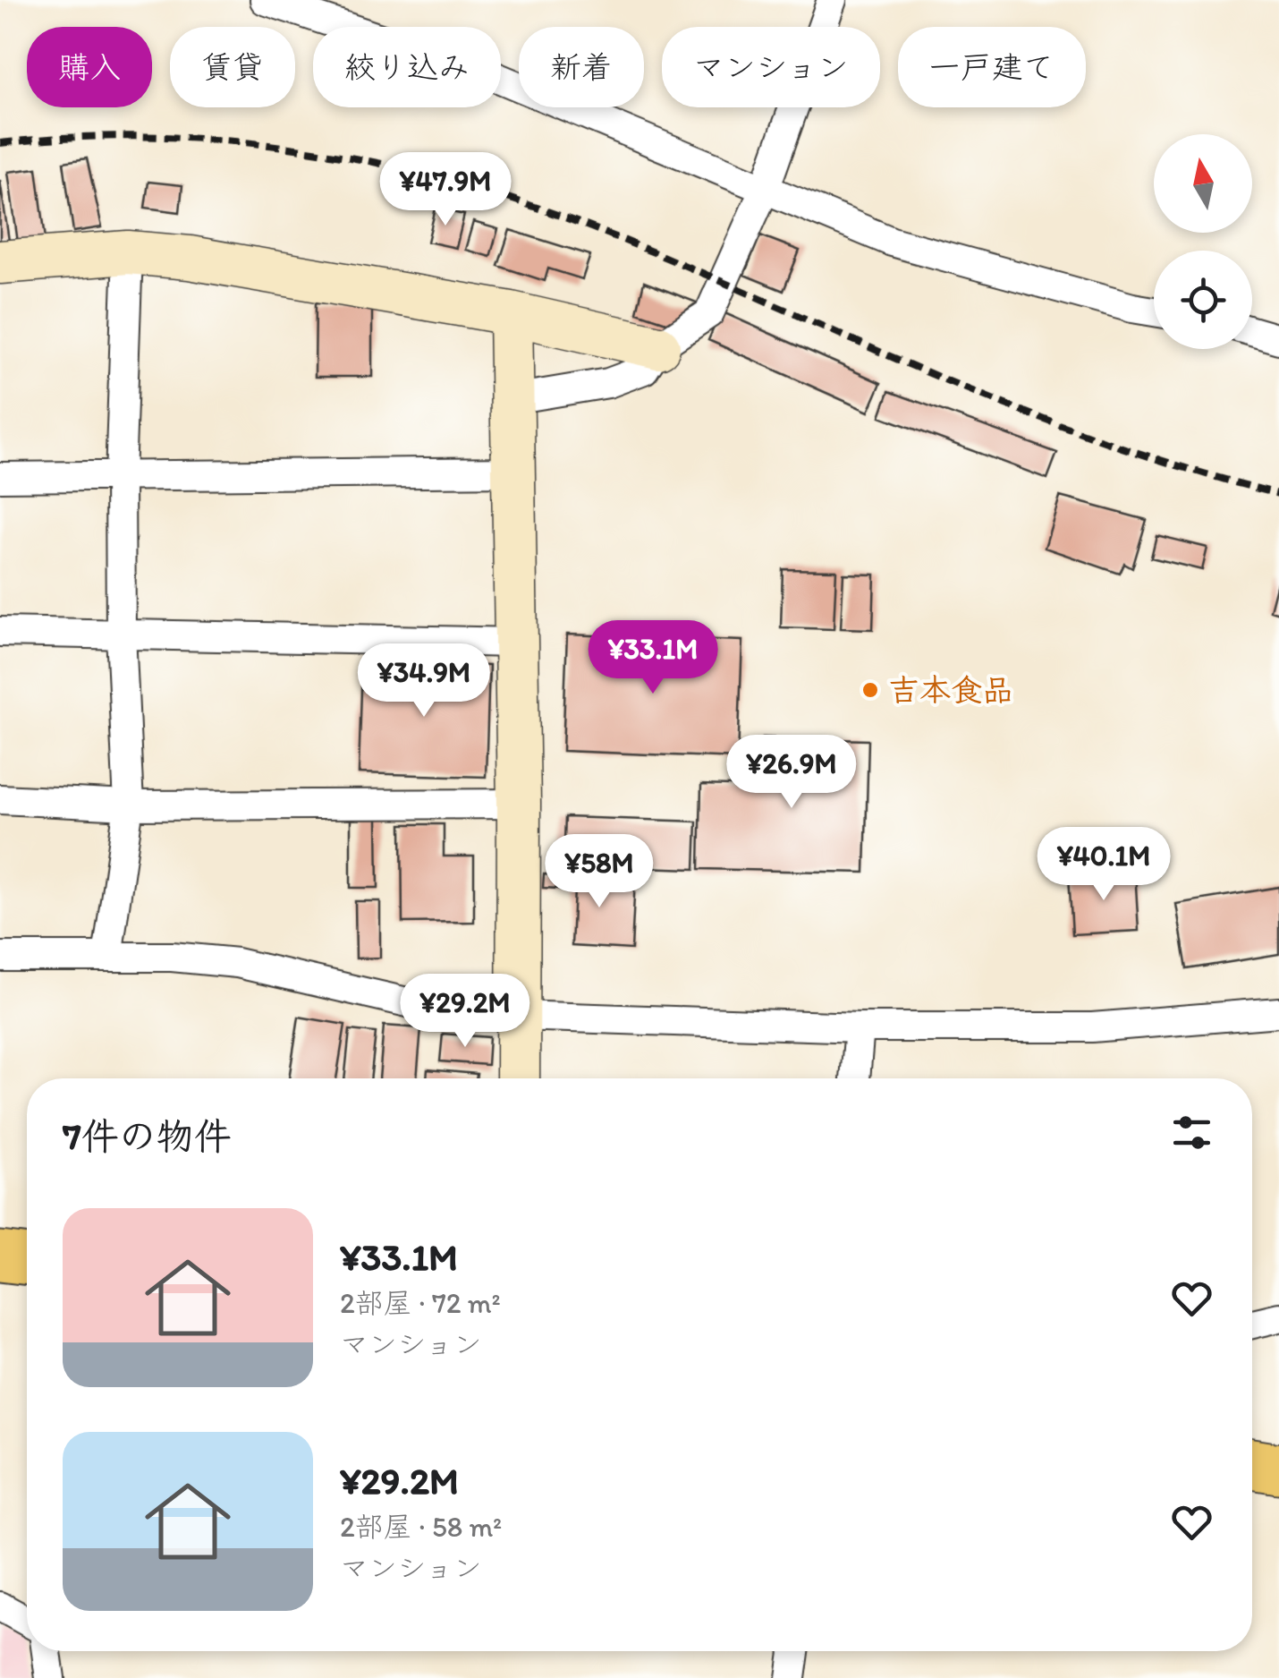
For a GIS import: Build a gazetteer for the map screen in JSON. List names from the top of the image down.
{
  "places": ["吉本食品"],
  "north": "top",
  "page": {
    "chip": [
      "購入",
      "賃貸",
      "絞り込み",
      "新着",
      "マンション",
      "一戸建て"
    ],
    "price": [
      "¥47.9M",
      "¥33.1M",
      "¥34.9M",
      "¥26.9M",
      "¥40.1M",
      "¥58M",
      "¥29.2M"
    ],
    "heading": "7件の物件",
    "list": [
      {
        "name": "¥33.1M",
        "note": "2部屋 · 72 m² · マンション"
      },
      {
        "name": "¥29.2M",
        "note": "2部屋 · 58 m² · マンション"
      }
    ]
  }
}
